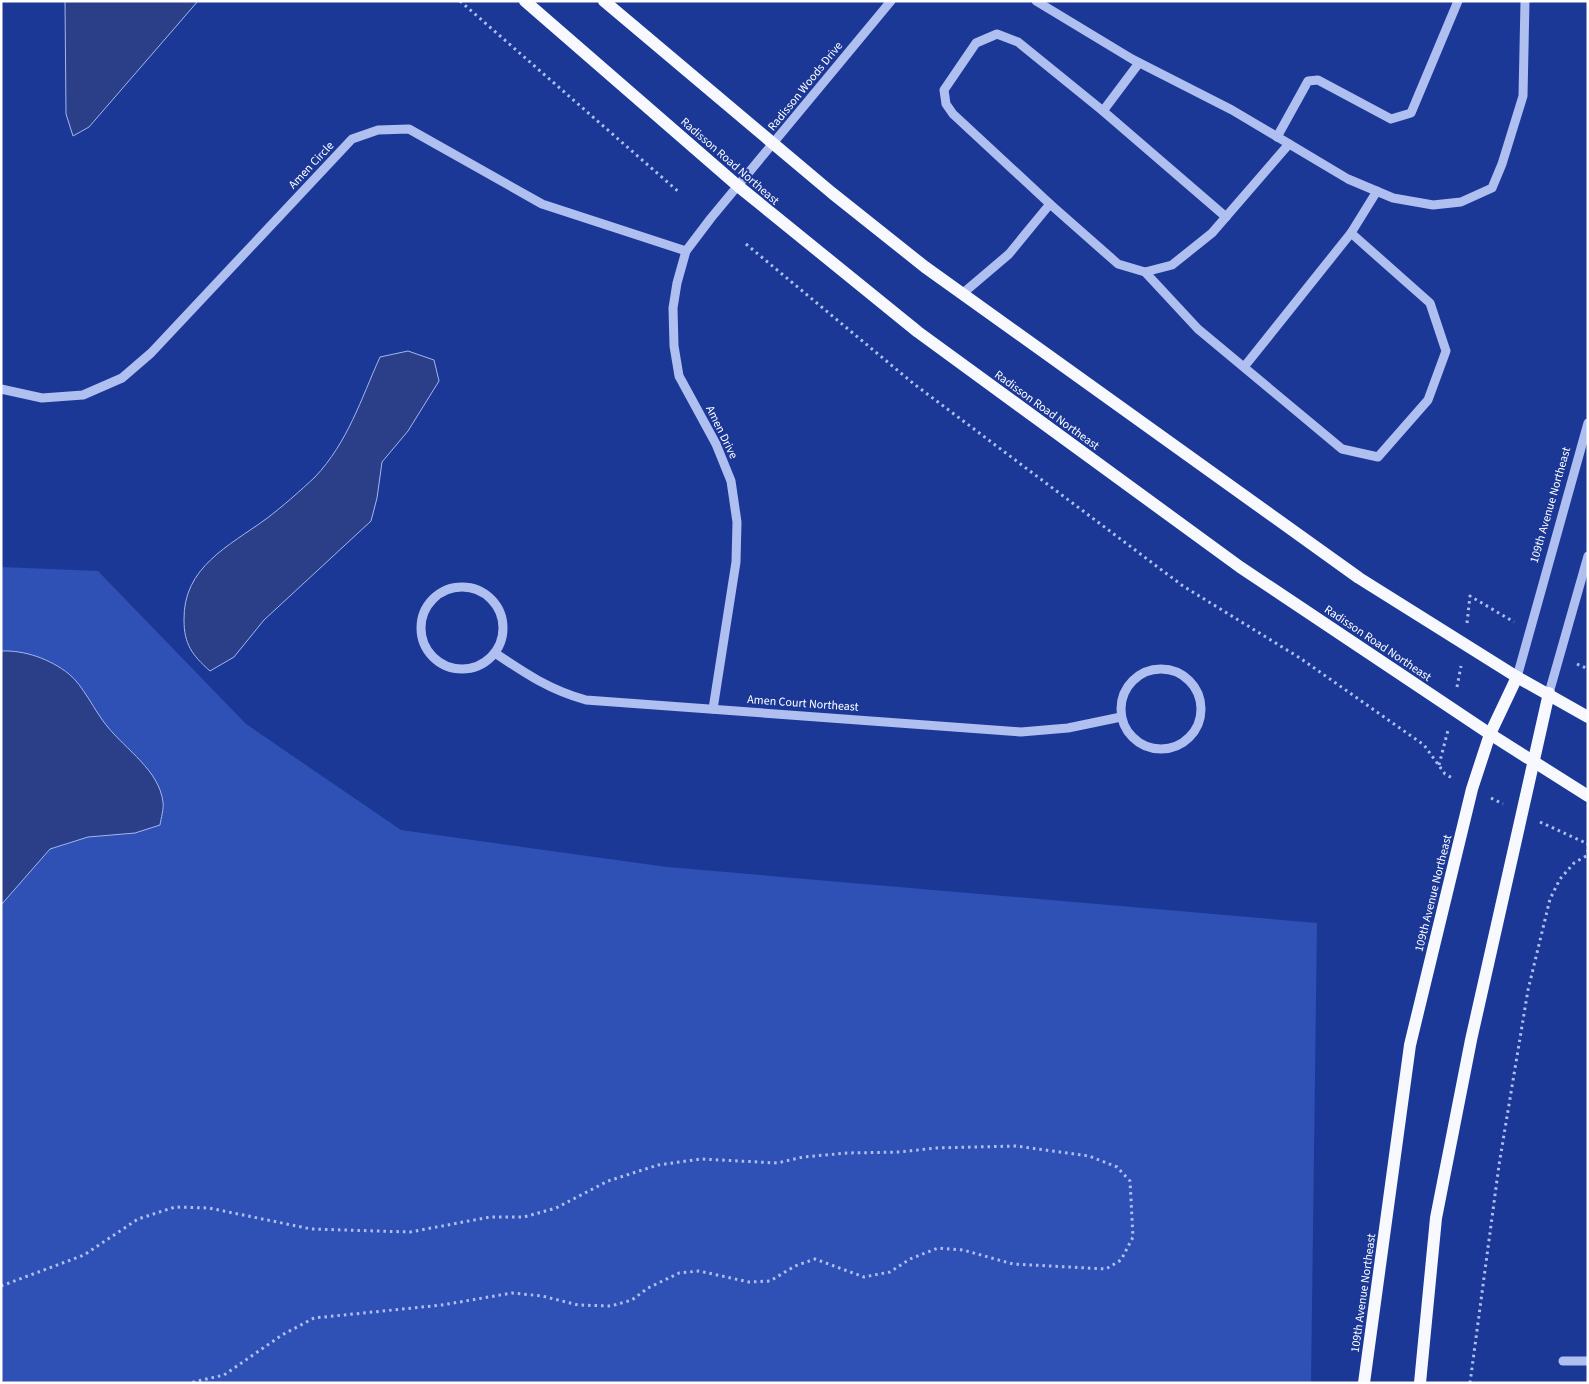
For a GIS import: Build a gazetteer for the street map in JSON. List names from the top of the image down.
{
  "streets": {
    "main road": ["Radisson Road Northeast", "109th Avenue Northeast"],
    "street": [
      "Radisson Woods Drive",
      "Amen Circle",
      "Amen Drive",
      "Amen Court Northeast"
    ]
  },
  "crossings": [
    ["Radisson Woods Drive", "Radisson Road Northeast"],
    ["Radisson Woods Drive", "Amen Drive"],
    ["Radisson Road Northeast", "Amen Drive"],
    ["Radisson Road Northeast", "109th Avenue Northeast"],
    ["Amen Circle", "Amen Drive"],
    ["Amen Drive", "Amen Court Northeast"]
  ]
}
